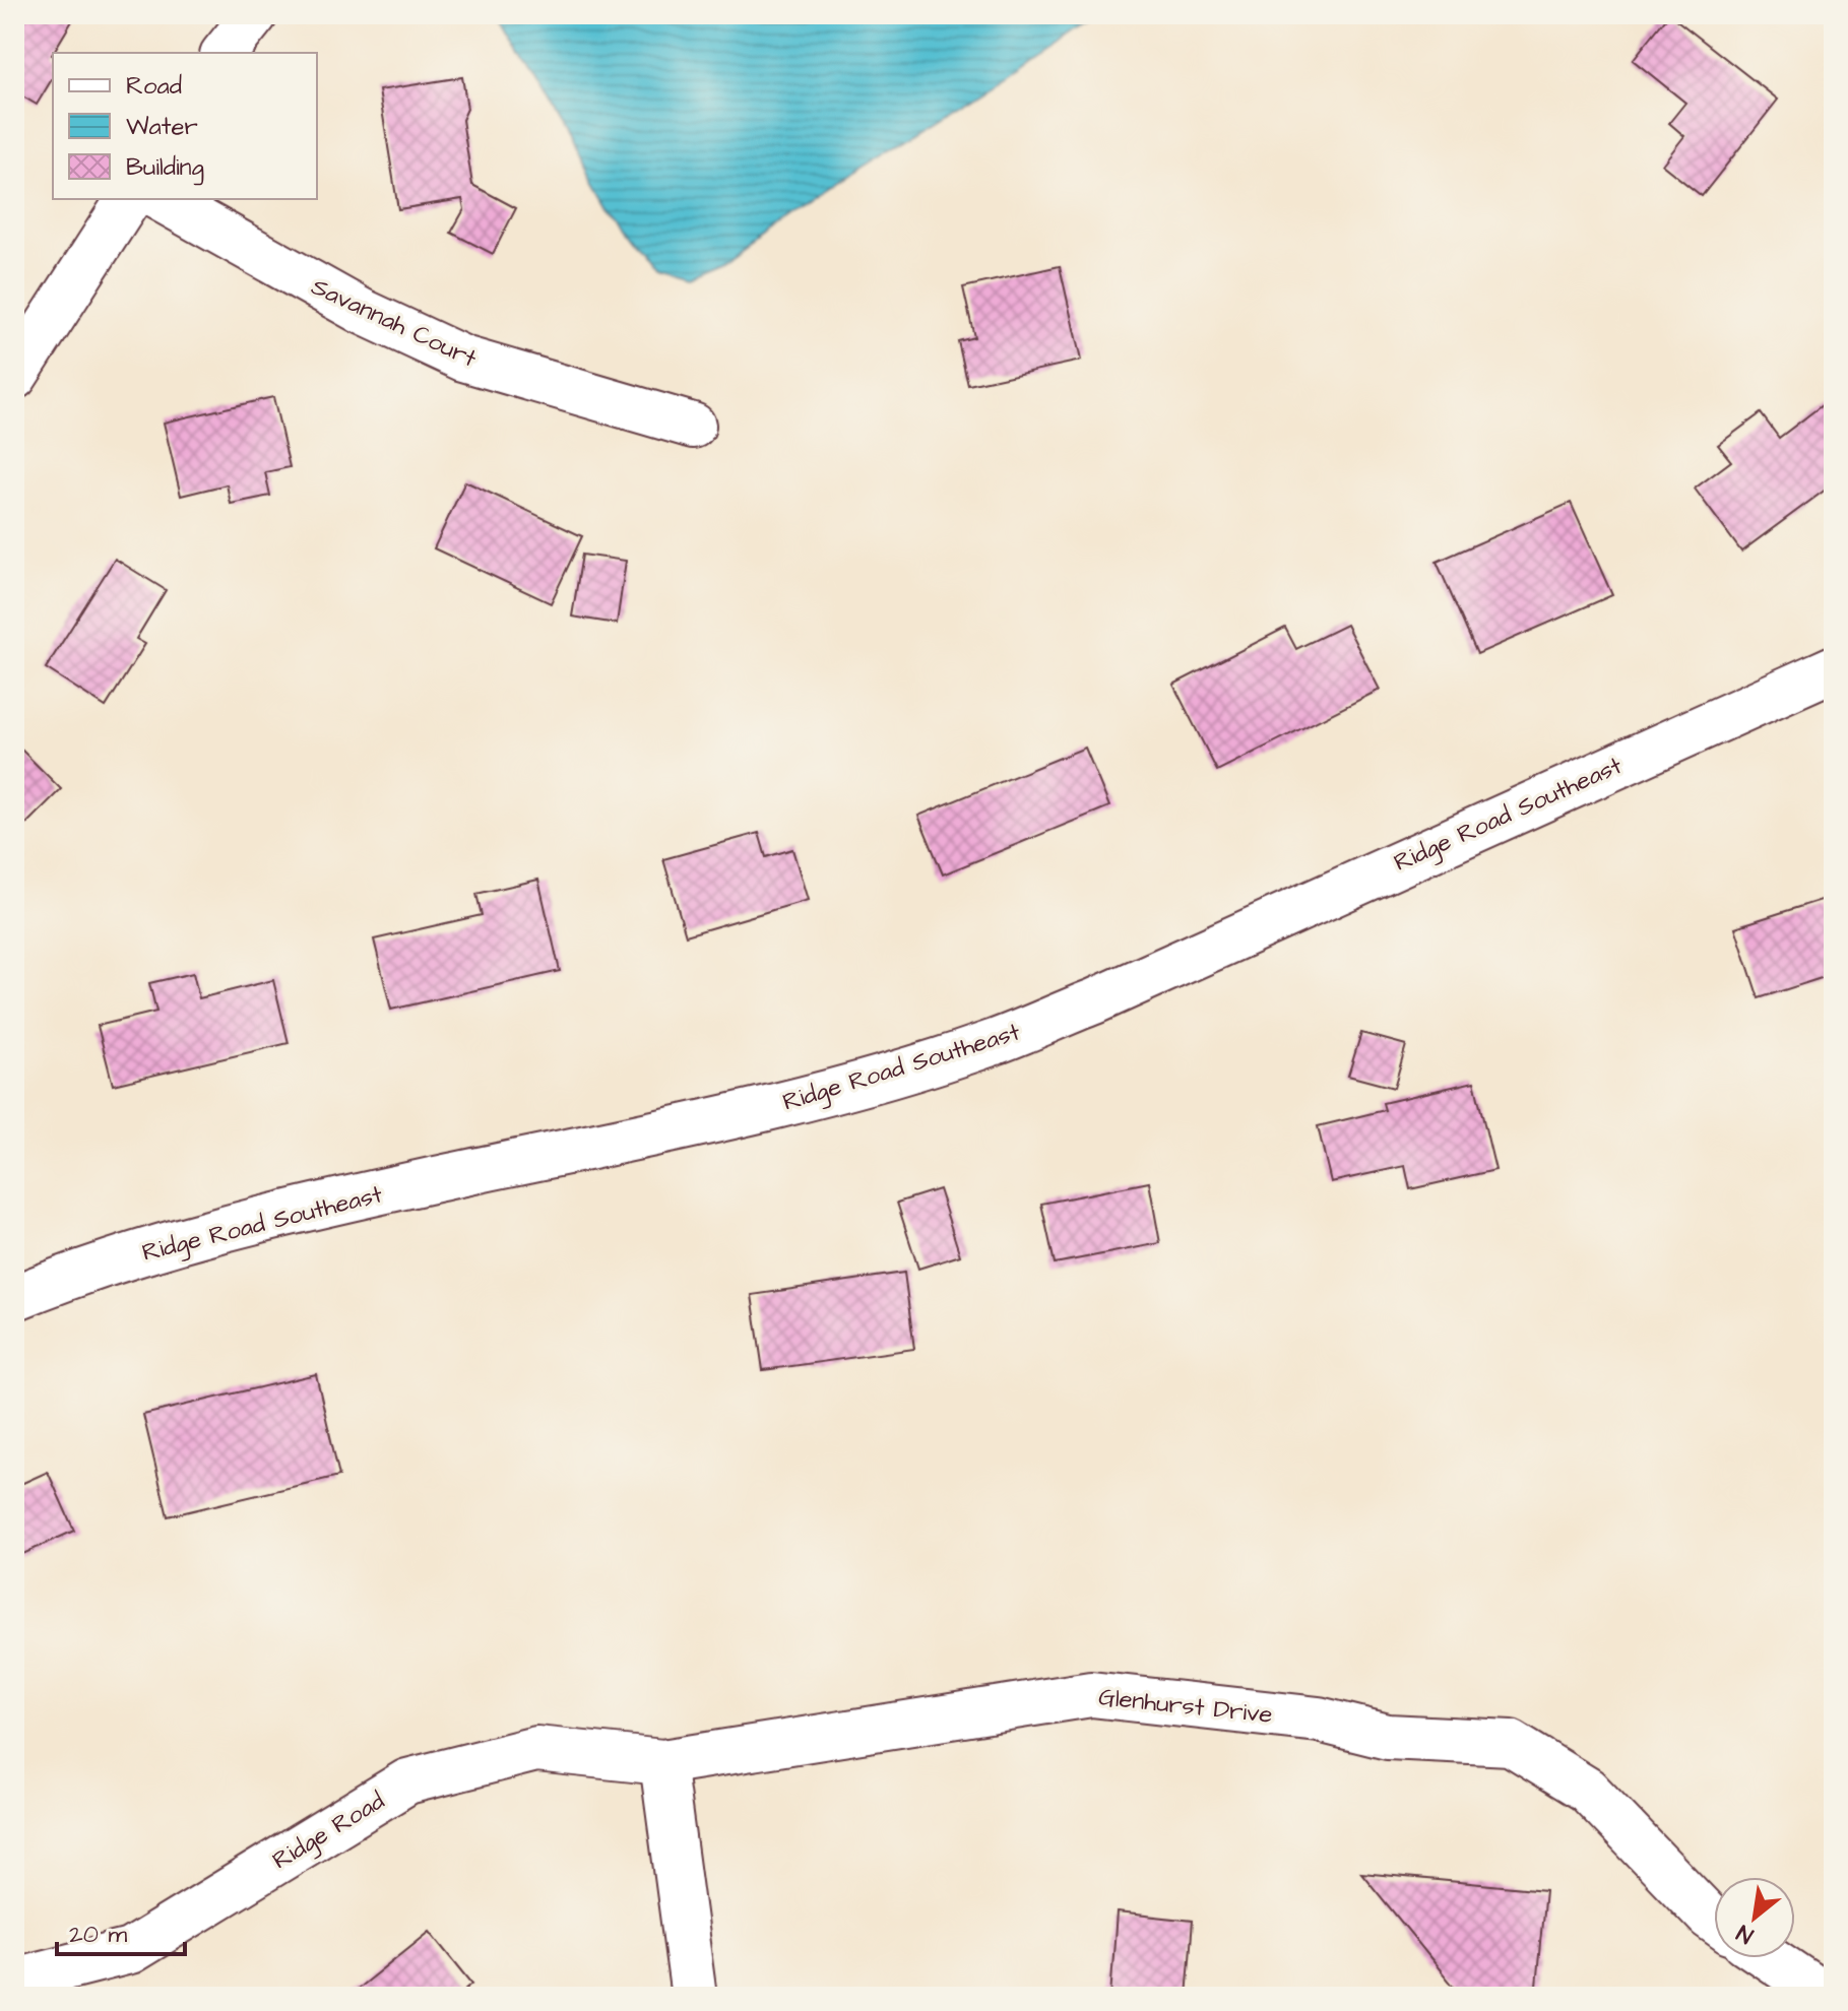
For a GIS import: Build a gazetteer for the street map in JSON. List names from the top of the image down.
{
  "streets": {
    "street": [
      "Savannah Court",
      "Ridge Road Southeast",
      "Glenhurst Drive",
      "Ridge Road"
    ]
  },
  "crossings": [
    ["Glenhurst Drive", "Ridge Road"]
  ],
  "legend": ["Road", "Water", "Building"],
  "scale_bar": "20 m",
  "north": "bottom left"
}
